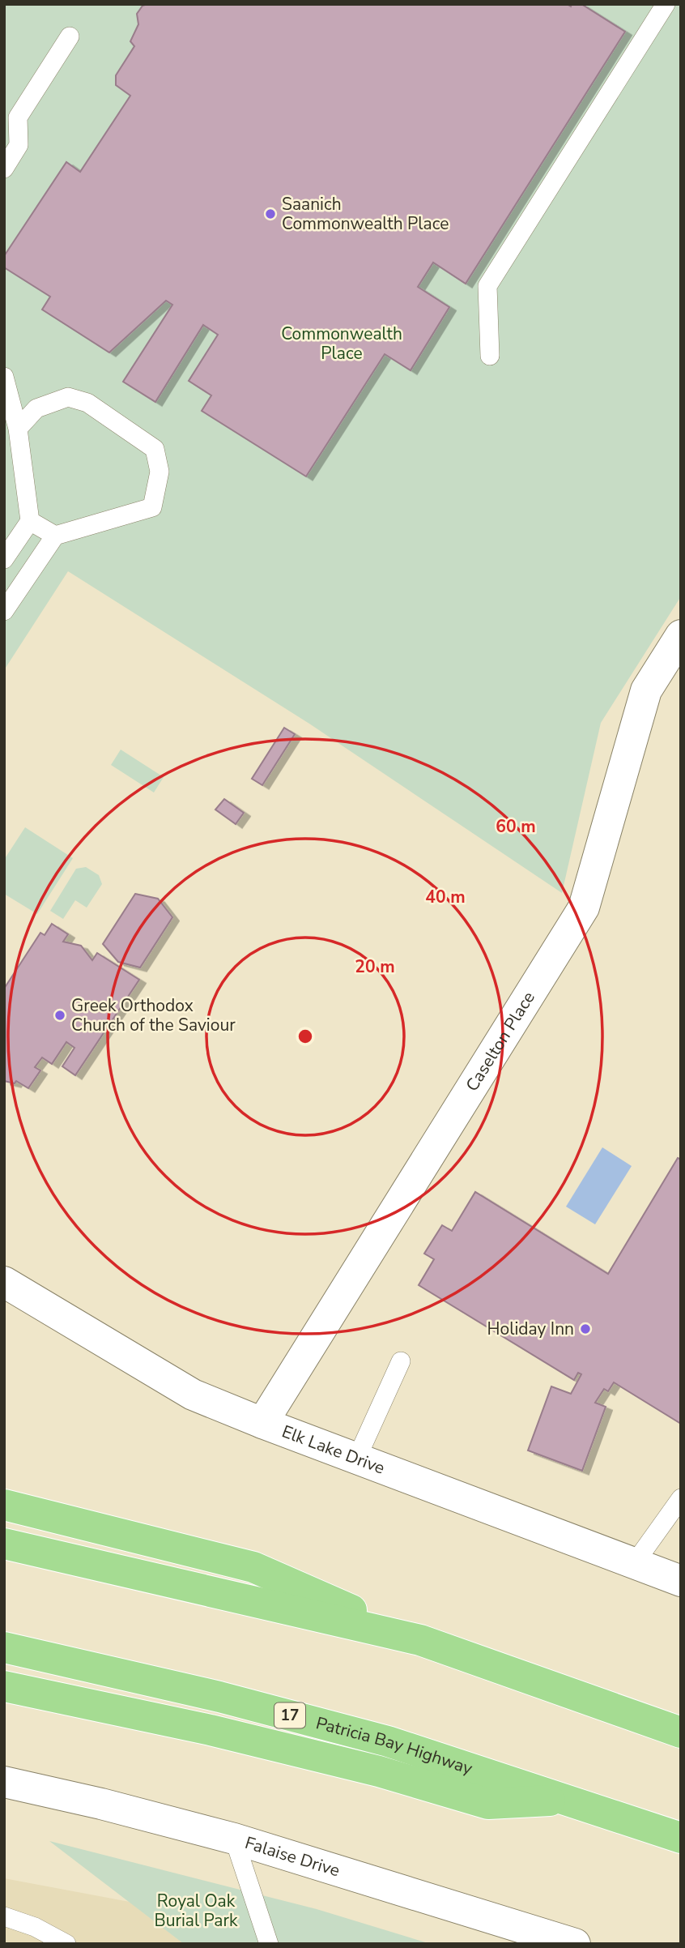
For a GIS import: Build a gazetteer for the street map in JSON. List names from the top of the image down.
{
  "streets": {
    "highway": ["17", "Patricia Bay Highway"],
    "street": ["Caselton Place", "Elk Lake Drive", "Falaise Drive"]
  },
  "crossings": [
    ["Caselton Place", "Elk Lake Drive"]
  ],
  "parks": ["Commonwealth Place", "Royal Oak Burial Park"],
  "places": ["Saanich Commonwealth Place", "Greek Orthodox Church of the Saviour", "Holiday Inn"],
  "rings": ["60 m", "40 m", "20 m"]
}
